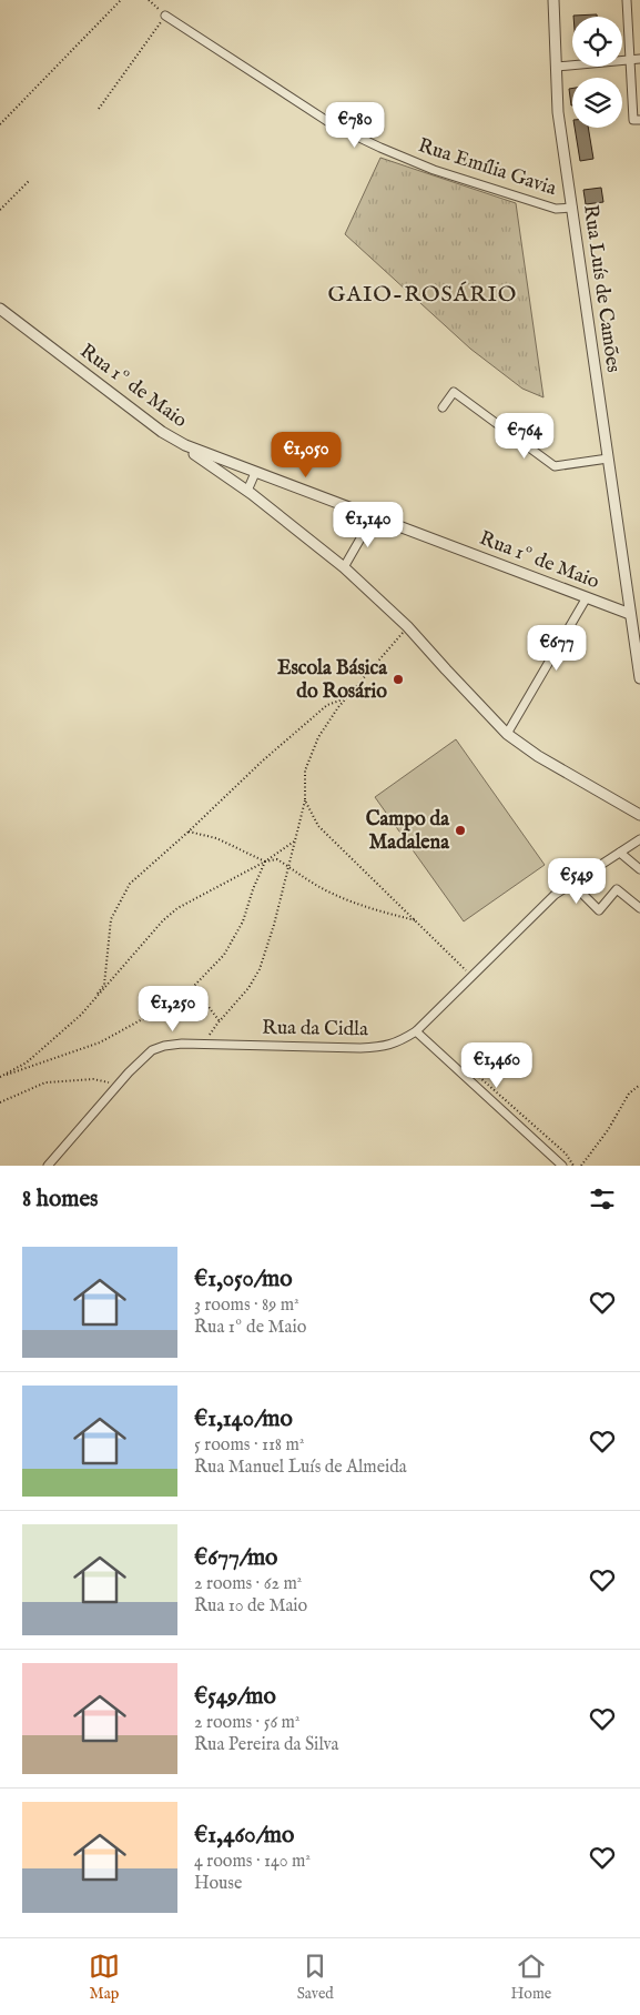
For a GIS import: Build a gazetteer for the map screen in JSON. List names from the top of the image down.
{
  "streets": {
    "street": [
      "Rua Emília Gavia",
      "Rua Luís de Camões",
      "Rua 1º de Maio",
      "Rua da Cidla"
    ]
  },
  "crossings": [
    ["Rua Emília Gavia", "Rua Luís de Camões"],
    ["Rua Luís de Camões", "Rua 1º de Maio"]
  ],
  "districts": ["GAIO-ROSÁRIO"],
  "places": ["Escola Básica do Rosário", "Campo da Madalena"],
  "page": {
    "price": [
      "€780",
      "€764",
      "€1,050",
      "€1,140",
      "€677",
      "€549",
      "€1,250",
      "€1,460"
    ],
    "heading": "8 homes",
    "list": [
      {
        "name": "€1,050/mo",
        "note": "3 rooms · 89 m² · Rua 1º de Maio"
      },
      {
        "name": "€1,140/mo",
        "note": "5 rooms · 118 m² · Rua Manuel Luís de Almeida"
      },
      {
        "name": "€677/mo",
        "note": "2 rooms · 62 m² · Rua 10 de Maio"
      },
      {
        "name": "€549/mo",
        "note": "2 rooms · 56 m² · Rua Pereira da Silva"
      },
      {
        "name": "€1,460/mo",
        "note": "4 rooms · 140 m² · House"
      }
    ],
    "tabs": ["Map", "Saved", "Home"]
  }
}
